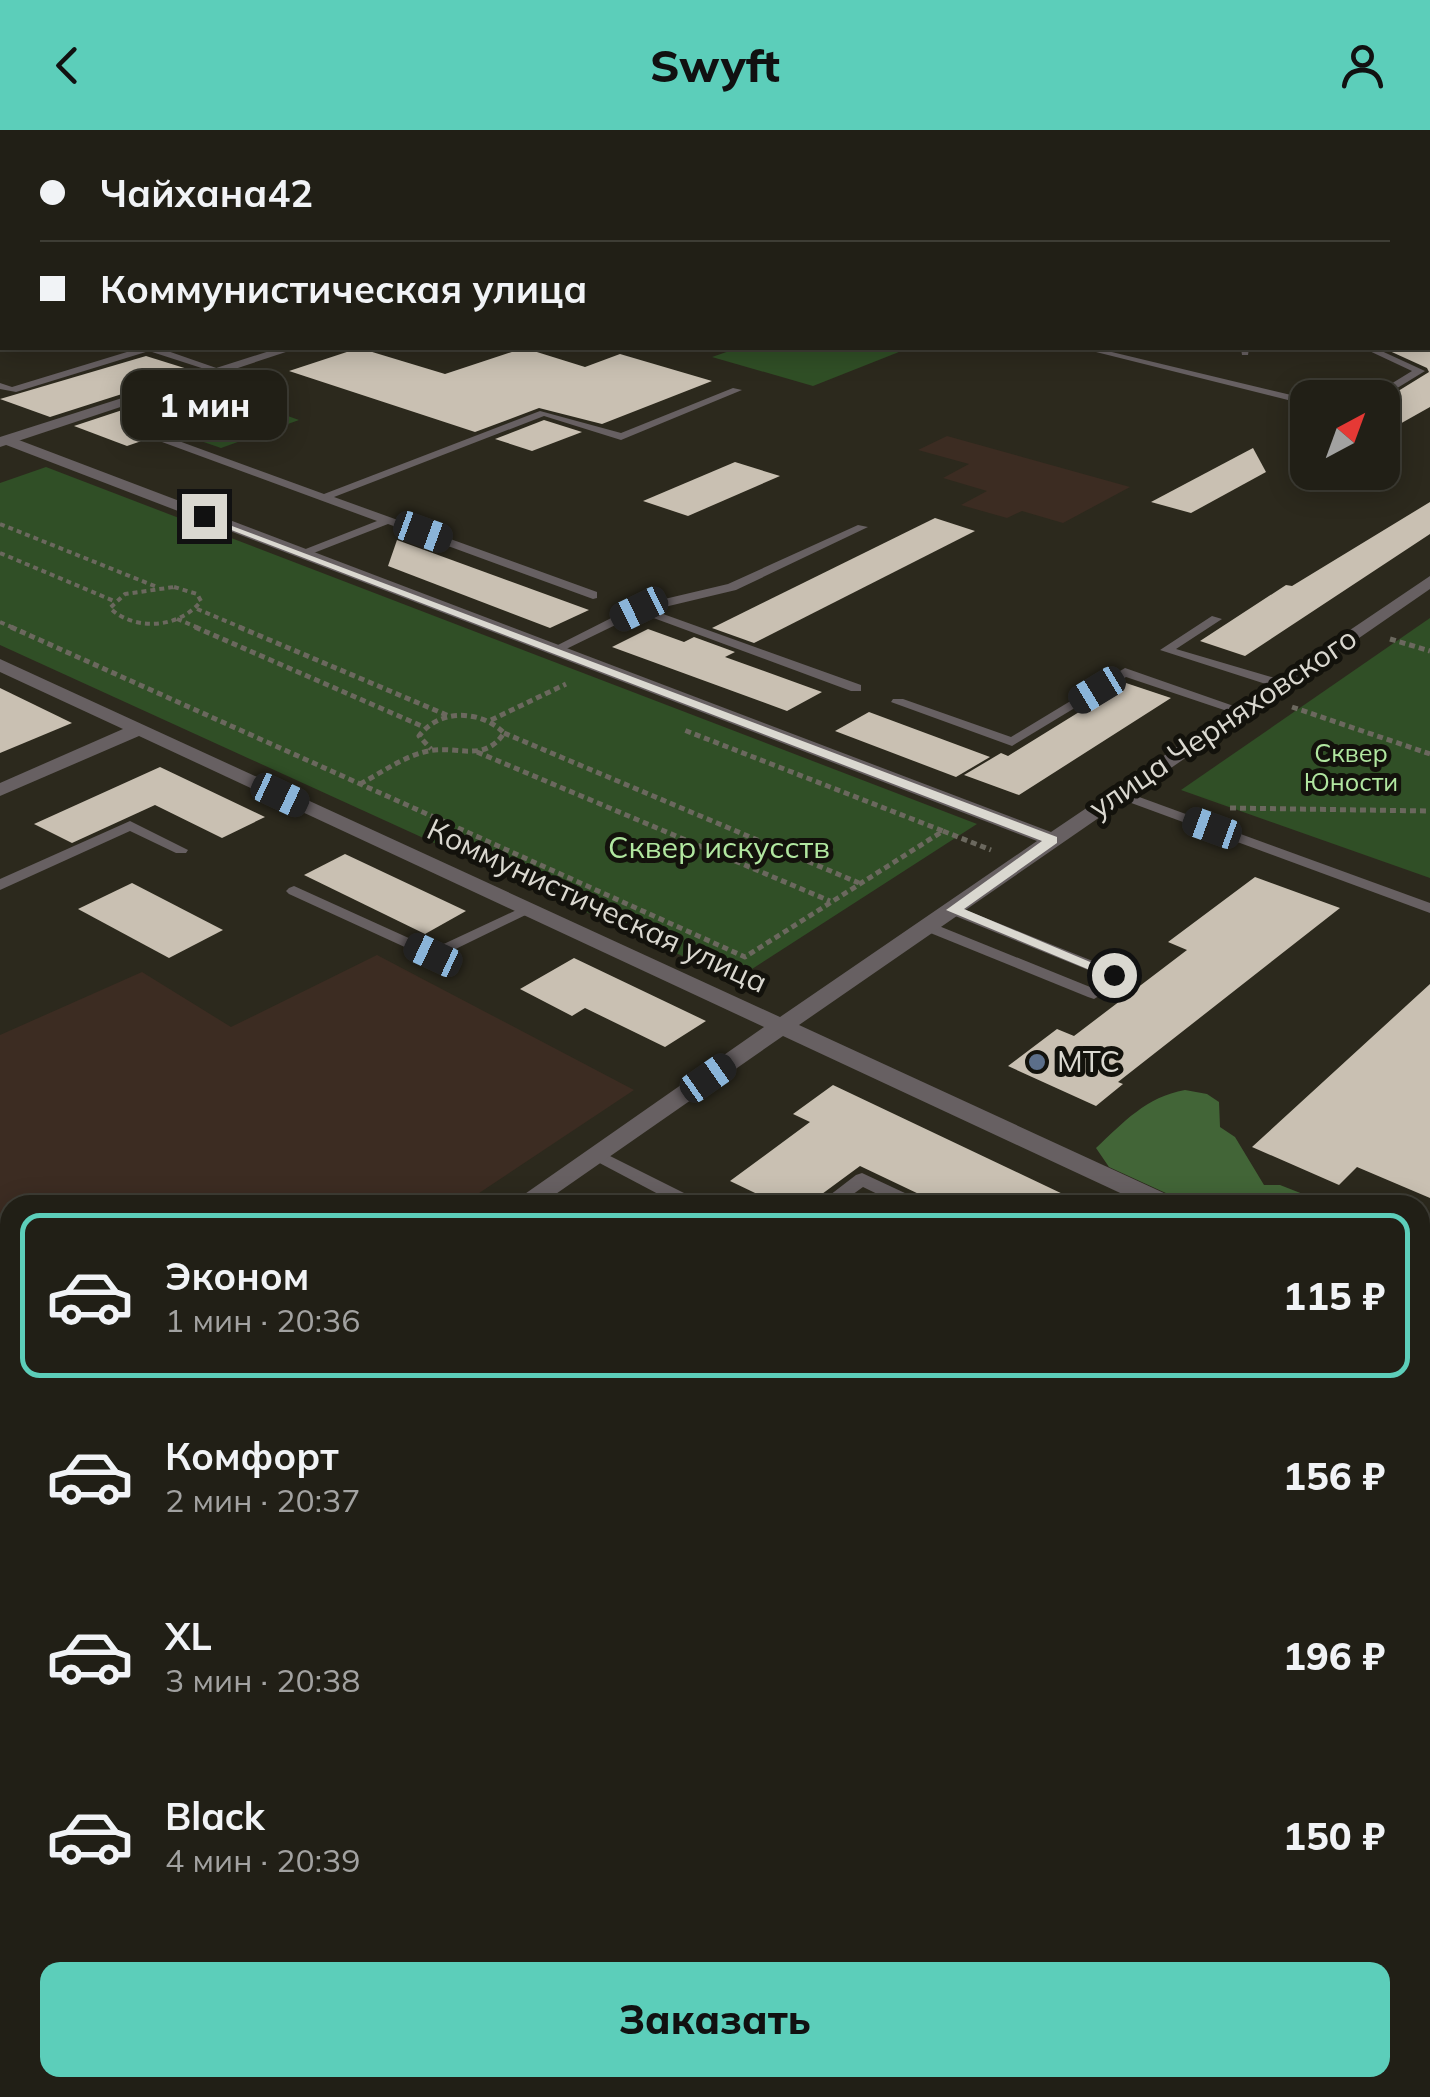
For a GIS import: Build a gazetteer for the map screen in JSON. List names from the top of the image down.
{
  "streets": {
    "street": ["улица Черняховского", "Коммунистическая улица"]
  },
  "crossings": [
    ["улица Черняховского", "Коммунистическая улица"]
  ],
  "parks": ["Сквер Юности", "Сквер искусств"],
  "places": ["МТС"],
  "north": "top right",
  "page": {
    "header": "Swyft",
    "banner": ["Чайхана42", "Коммунистическая улица"],
    "bubble": "1 мин",
    "list": [
      {
        "name": "Эконом",
        "note": "1 мин · 20:36",
        "value": "115 ₽"
      },
      {
        "name": "Комфорт",
        "note": "2 мин · 20:37",
        "value": "156 ₽"
      },
      {
        "name": "XL",
        "note": "3 мин · 20:38",
        "value": "196 ₽"
      },
      {
        "name": "Black",
        "note": "4 мин · 20:39",
        "value": "150 ₽"
      }
    ],
    "buttons": "Заказать"
  }
}
